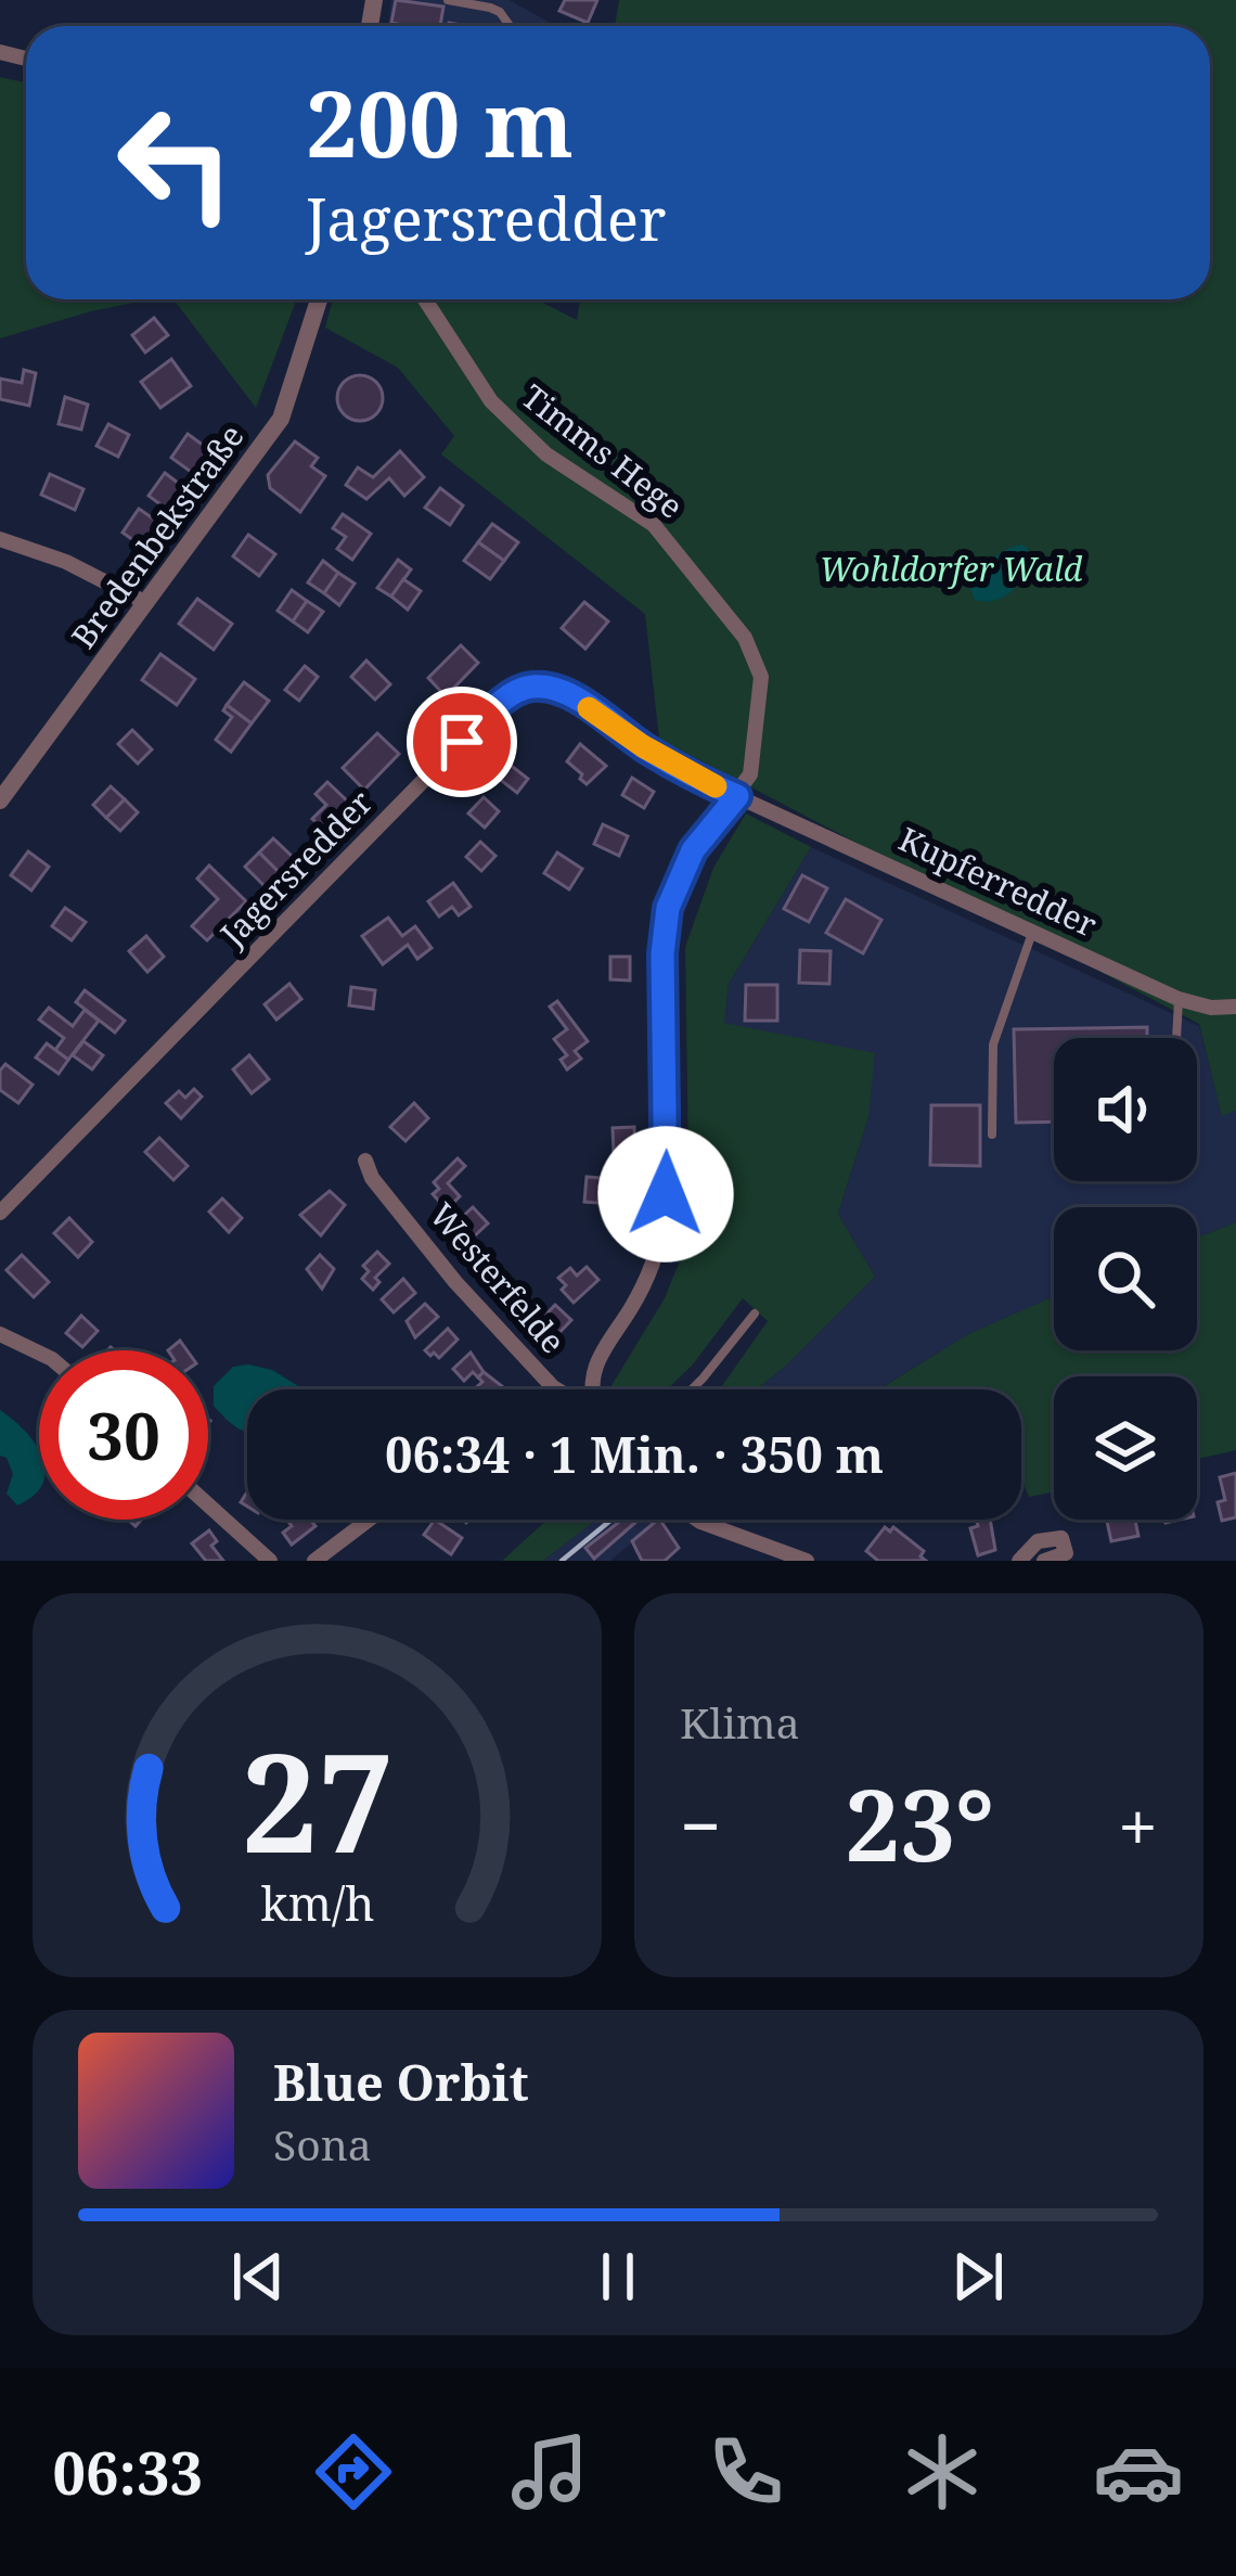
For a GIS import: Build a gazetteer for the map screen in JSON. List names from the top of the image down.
{
  "streets": {
    "street": [
      "Timms Hege",
      "Bredenbekstraße",
      "Jagersredder",
      "Kupferredder",
      "Westerfelde"
    ]
  },
  "crossings": [
    ["Timms Hege", "Jagersredder"],
    ["Timms Hege", "Kupferredder"],
    ["Jagersredder", "Kupferredder"]
  ],
  "parks": ["Wohldorfer Wald"],
  "page": {
    "turn": ["200 m", "Jagersredder"],
    "limit": "30",
    "trip": "06:34 · 1 Min. · 350 m",
    "tile": "Klima",
    "heat": ["−", "23°", "+"],
    "song": ["Blue Orbit", "Sona"],
    "tabs": "06:33",
    "gauge": ["27", "km/h"]
  }
}
